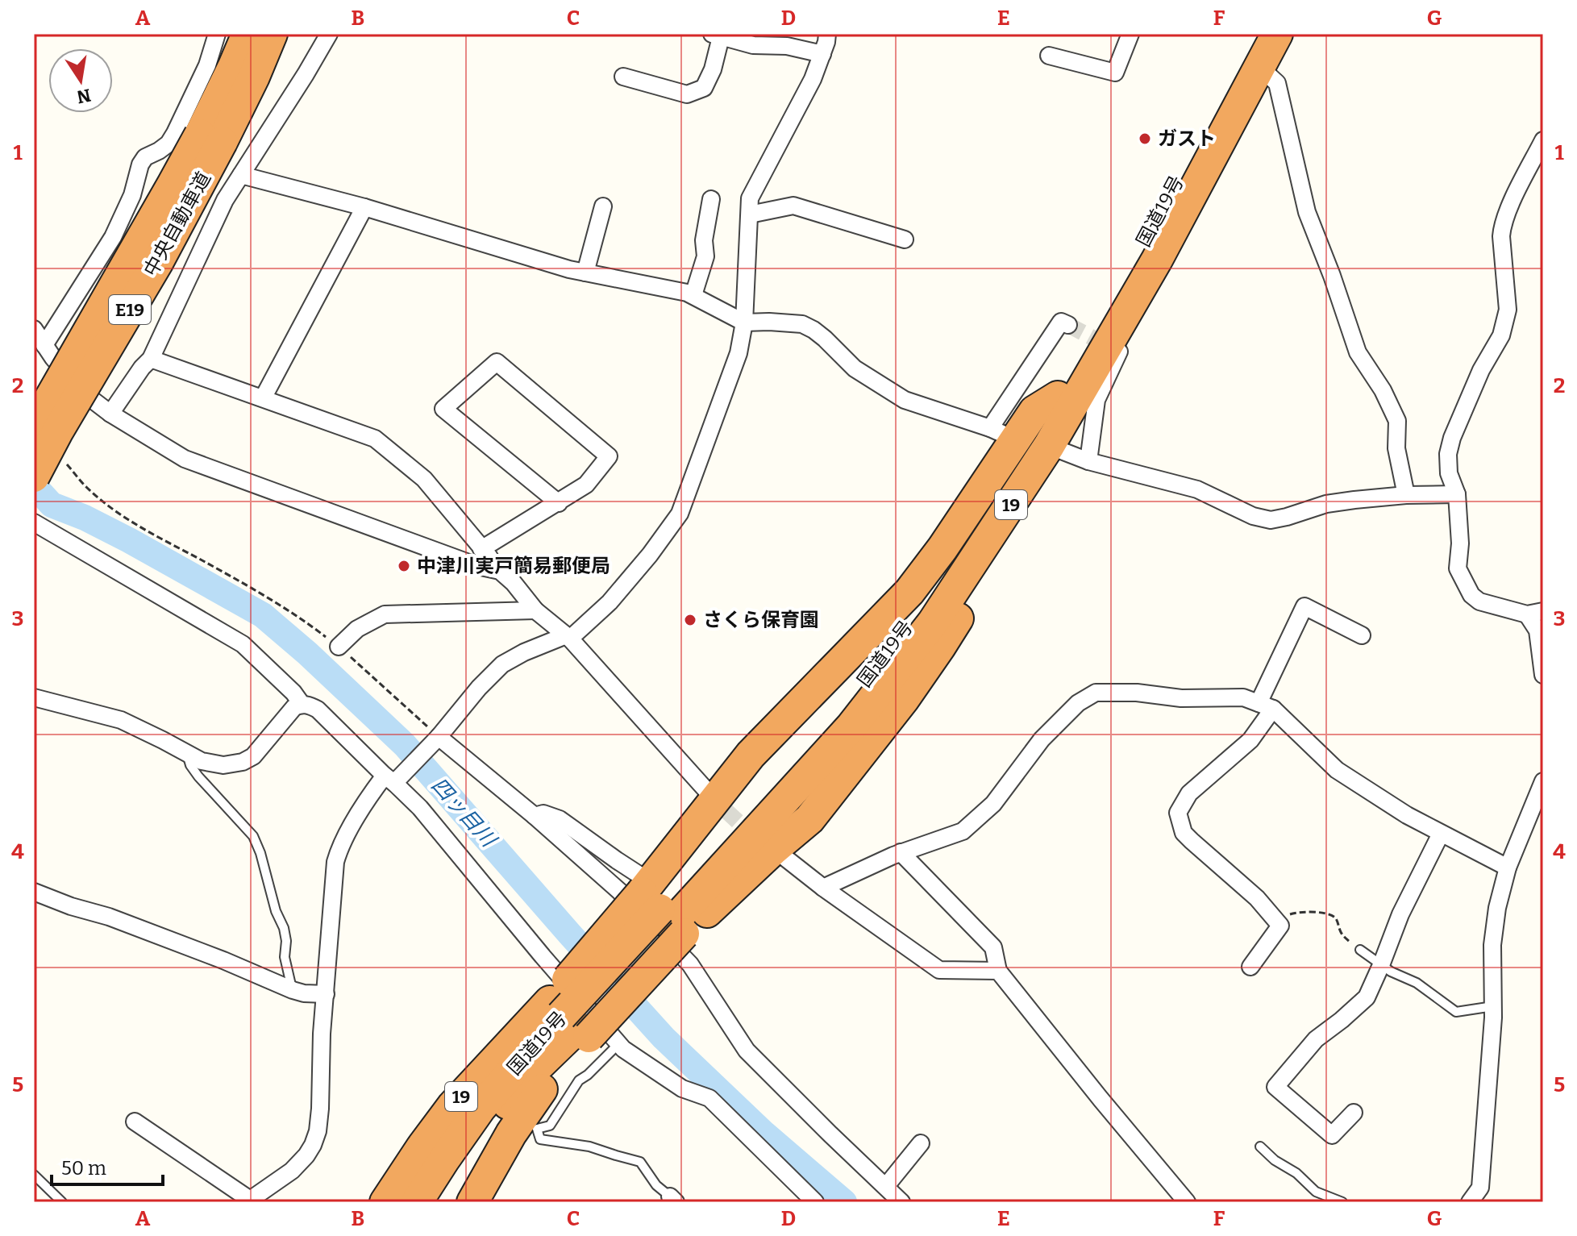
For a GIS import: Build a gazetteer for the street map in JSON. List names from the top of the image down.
{
  "streets": {
    "highway": [
      "国道19号",
      "中央自動車道",
      "E19",
      "19"
    ]
  },
  "crossings": [
    ["国道19号", "19"]
  ],
  "water": ["四ッ目川"],
  "places": ["ガスト", "中津川実戸簡易郵便局", "さくら保育園"],
  "scale_bar": "50 m",
  "north": "bottom",
  "grid": {
    "columns": [
      "A",
      "B",
      "C",
      "D",
      "E",
      "F",
      "G"
    ],
    "rows": [
      "1",
      "2",
      "3",
      "4",
      "5"
    ]
  }
}
